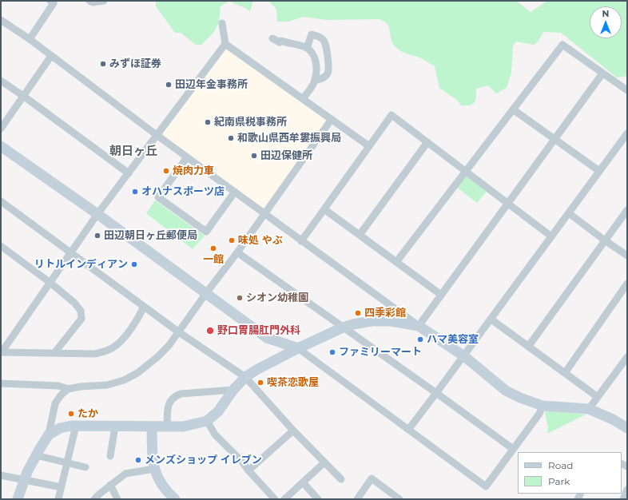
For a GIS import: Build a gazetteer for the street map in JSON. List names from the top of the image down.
{
  "districts": ["朝日ヶ丘"],
  "places": [
    "みずほ証券",
    "田辺年金事務所",
    "紀南県税事務所",
    "和歌山県西牟婁振興局",
    "田辺保健所",
    "焼肉力車",
    "オハナスポーツ店",
    "田辺朝日ヶ丘郵便局",
    "味処 やぶ",
    "一館",
    "リトルインディアン",
    "シオン幼稚園",
    "四季彩館",
    "野口胃腸肛門外科",
    "ハマ美容室",
    "ファミリーマート",
    "喫茶恋歌屋",
    "たか",
    "メンズショップ イレブン"
  ],
  "legend": ["Road", "Park"],
  "north": "top"
}
